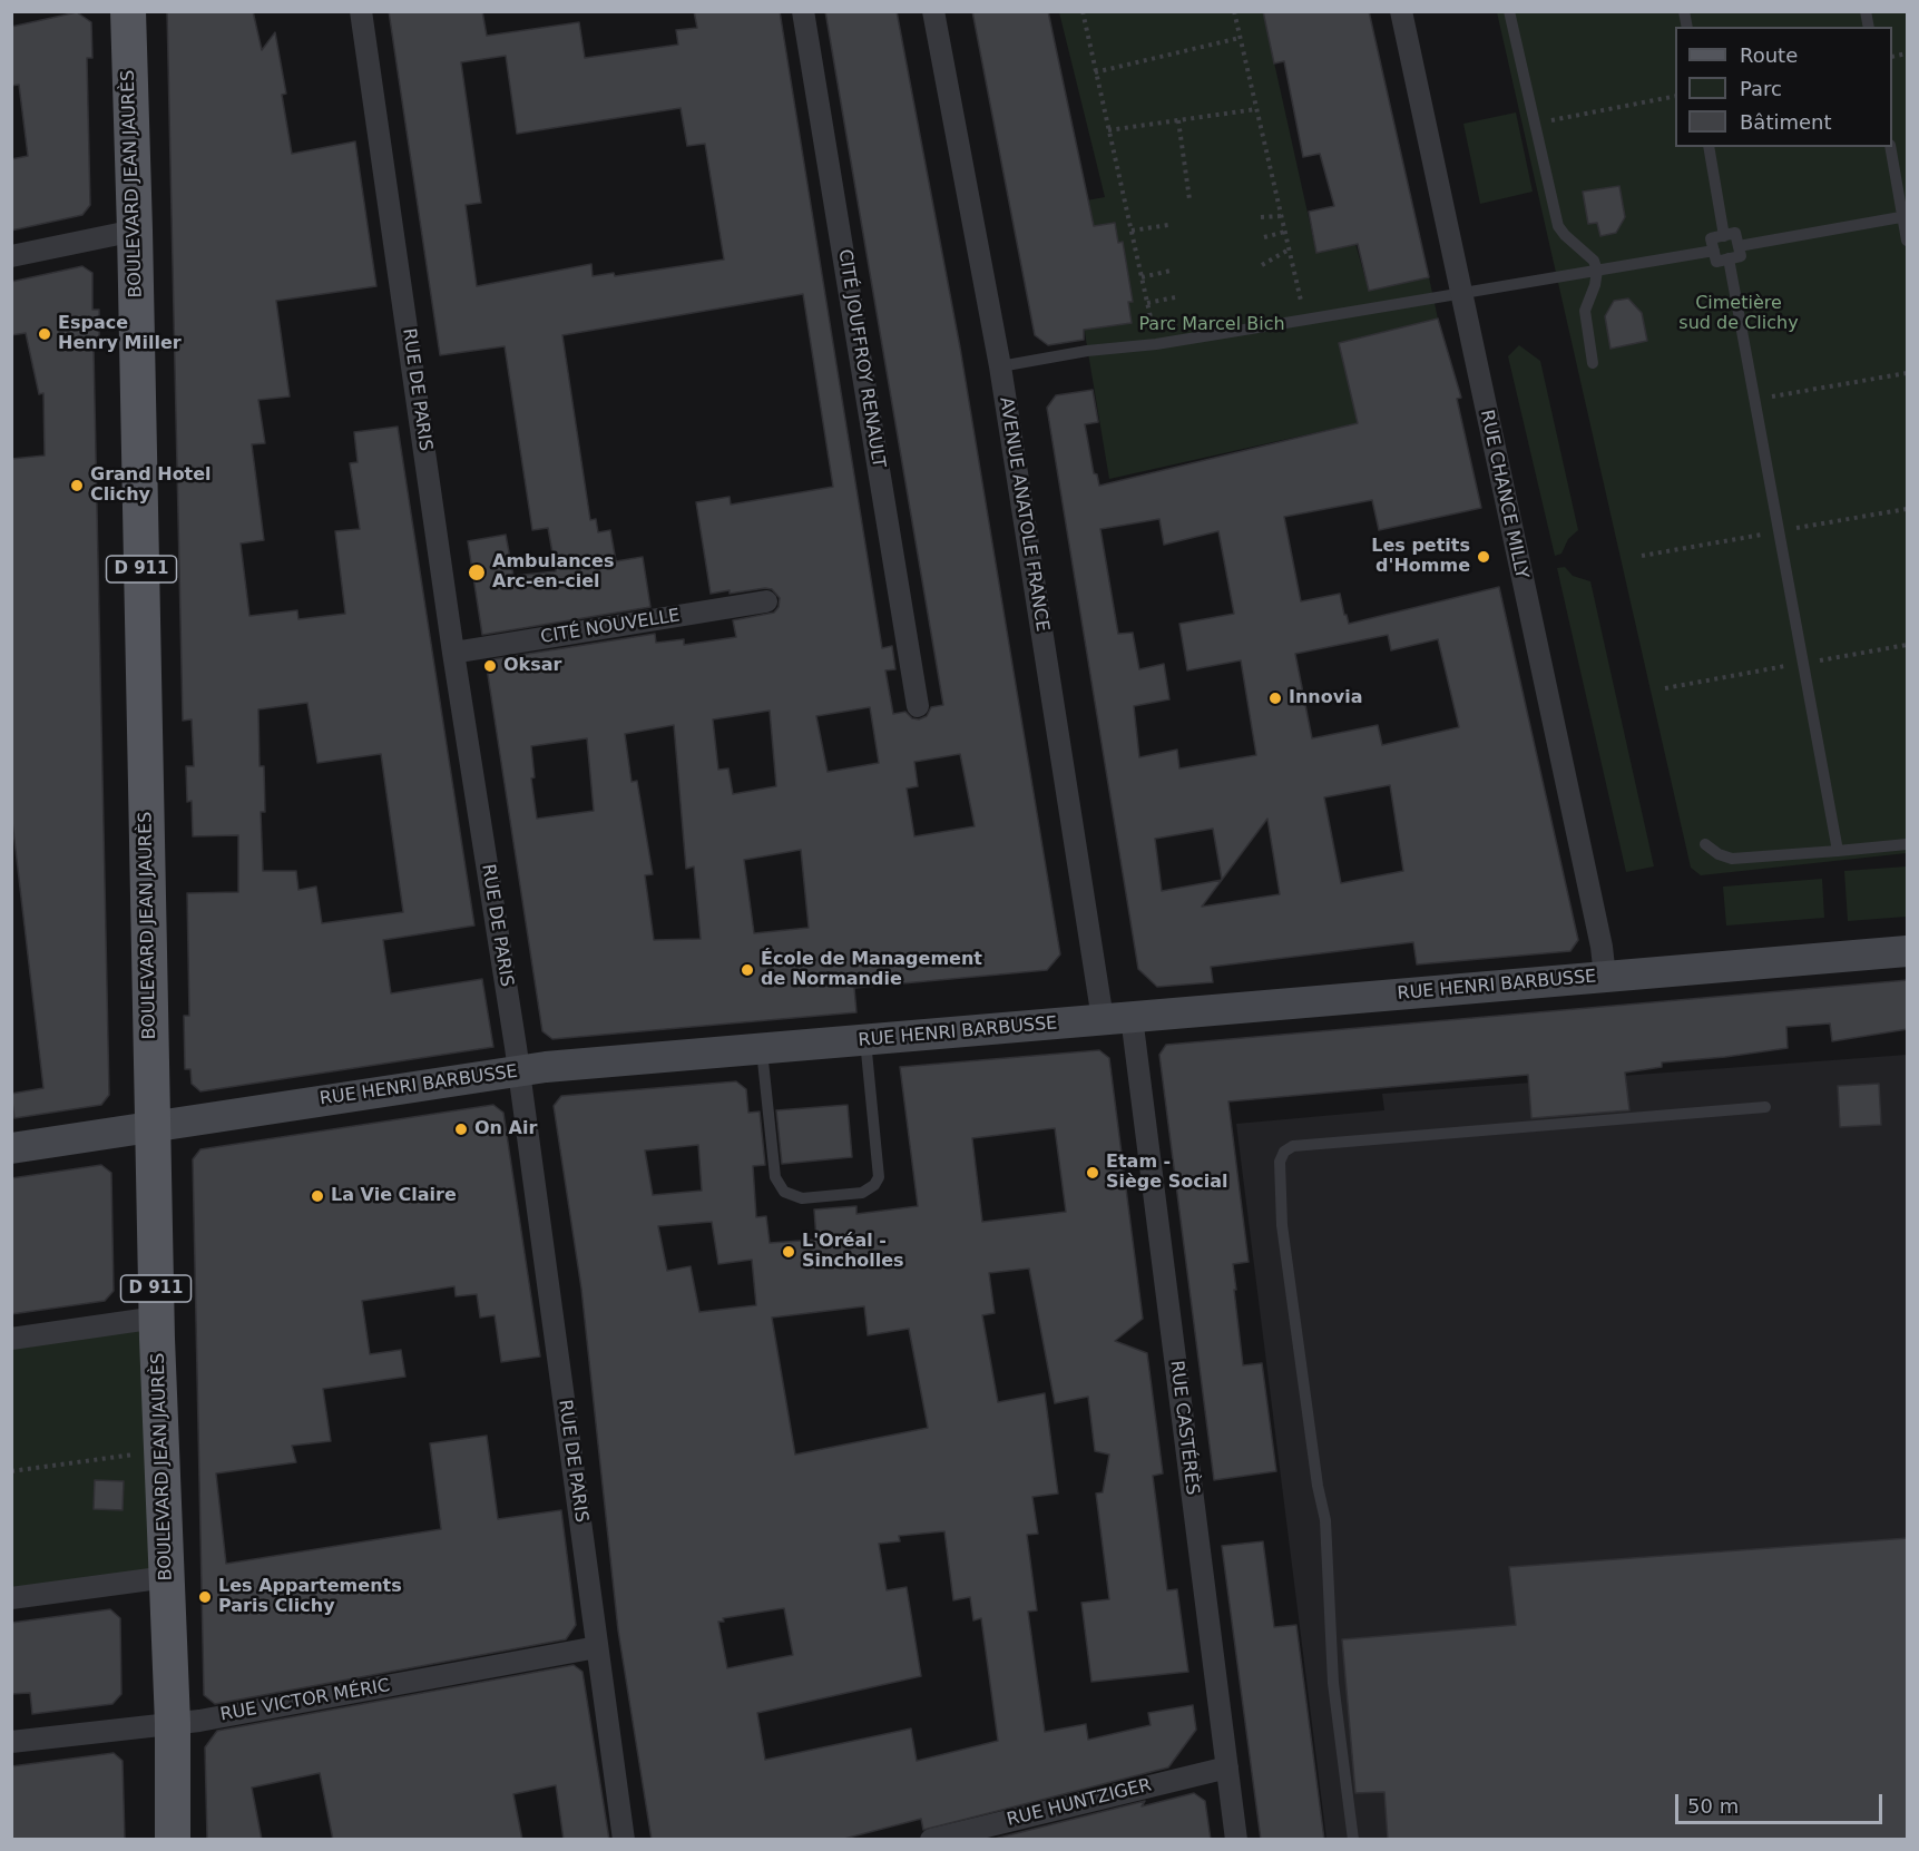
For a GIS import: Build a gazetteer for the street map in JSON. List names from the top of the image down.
{
  "streets": {
    "main road": ["BOULEVARD JEAN JAURÈS", "D 911"],
    "street": [
      "CITÉ JOUFFROY RENAULT",
      "RUE DE PARIS",
      "RUE CHANCE MILLY",
      "AVENUE ANATOLE FRANCE",
      "CITÉ NOUVELLE",
      "RUE HENRI BARBUSSE",
      "RUE CASTÉRÈS",
      "RUE VICTOR MÉRIC",
      "RUE HUNTZIGER"
    ]
  },
  "crossings": [
    ["BOULEVARD JEAN JAURÈS", "RUE HENRI BARBUSSE"],
    ["BOULEVARD JEAN JAURÈS", "RUE VICTOR MÉRIC"],
    ["RUE DE PARIS", "CITÉ NOUVELLE"],
    ["RUE DE PARIS", "RUE HENRI BARBUSSE"],
    ["RUE DE PARIS", "RUE VICTOR MÉRIC"],
    ["RUE CHANCE MILLY", "RUE HENRI BARBUSSE"],
    ["AVENUE ANATOLE FRANCE", "RUE HENRI BARBUSSE"],
    ["AVENUE ANATOLE FRANCE", "RUE CASTÉRÈS"],
    ["RUE HENRI BARBUSSE", "RUE CASTÉRÈS"],
    ["RUE CASTÉRÈS", "RUE HUNTZIGER"]
  ],
  "parks": ["Cimetière sud de Clichy", "Parc Marcel Bich"],
  "places": [
    "Espace Henry Miller",
    "Grand Hotel Clichy",
    "Les petits d'Homme",
    "Ambulances Arc-en-ciel",
    "Oksar",
    "Innovia",
    "École de Management de Normandie",
    "On Air",
    "Etam - Siège Social",
    "La Vie Claire",
    "L'Oréal - Sincholles",
    "Les Appartements Paris Clichy"
  ],
  "legend": ["Route", "Parc", "Bâtiment"],
  "scale_bar": "50 m"
}
